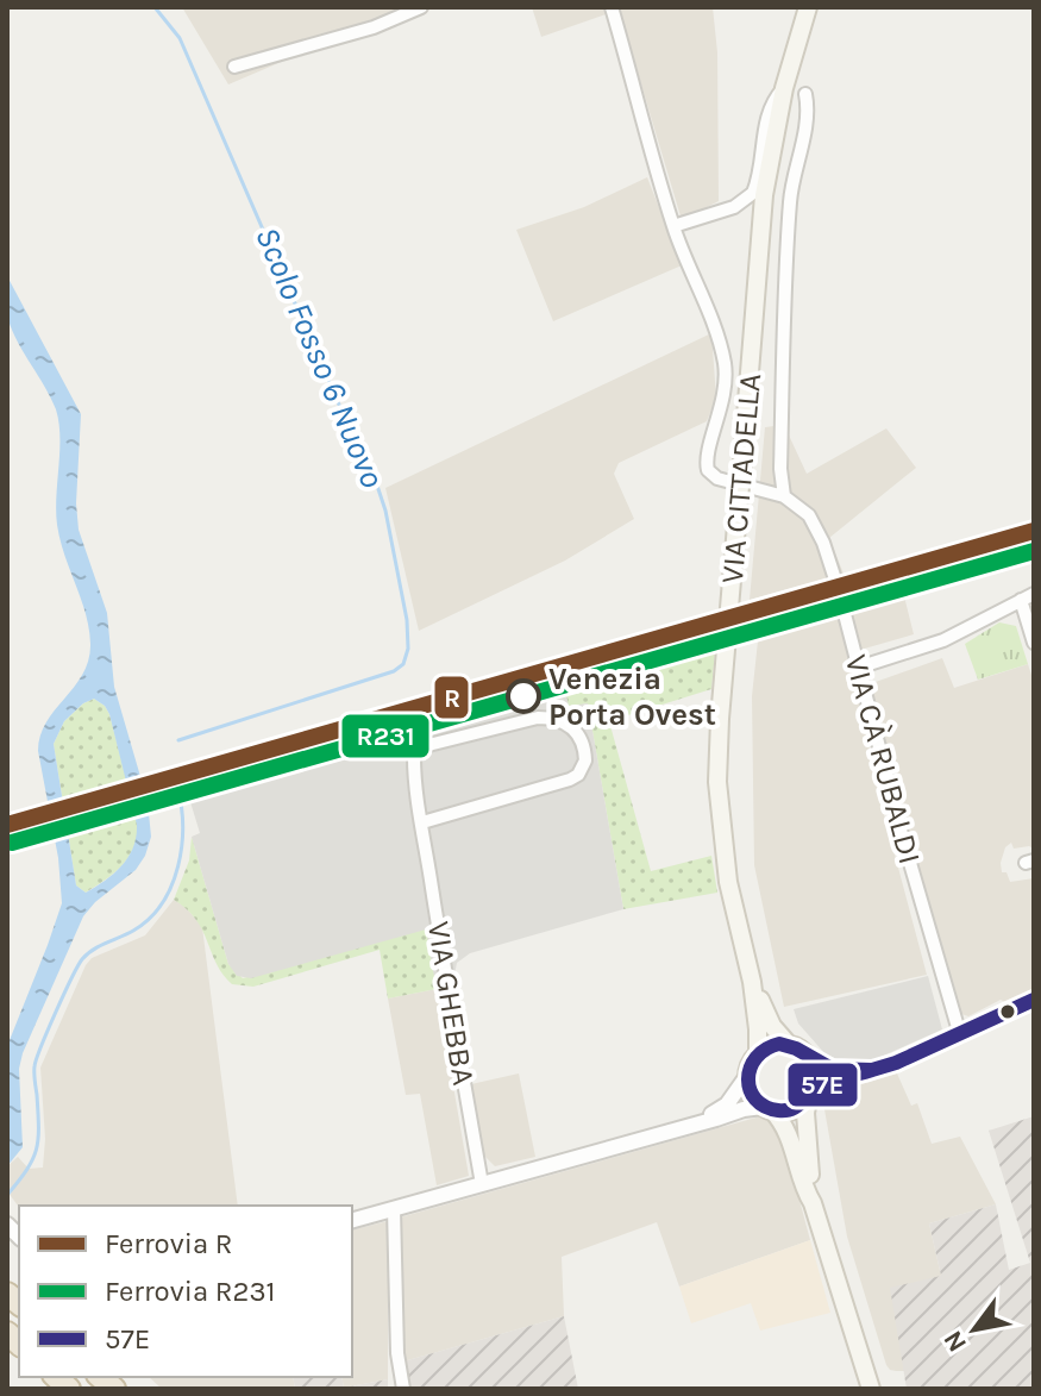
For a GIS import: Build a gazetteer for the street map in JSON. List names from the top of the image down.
{
  "streets": {
    "main road": ["VIA CITTADELLA"],
    "street": ["VIA CÀ RUBALDI", "VIA GHEBBA"]
  },
  "water": ["Scolo Fosso 6 Nuovo"],
  "places": ["Venezia Porta Ovest"],
  "lines": ["rail line R", "rail line R231", "transit line 57E"],
  "legend": ["Ferrovia R", "Ferrovia R231", "57E"],
  "north": "bottom left"
}
